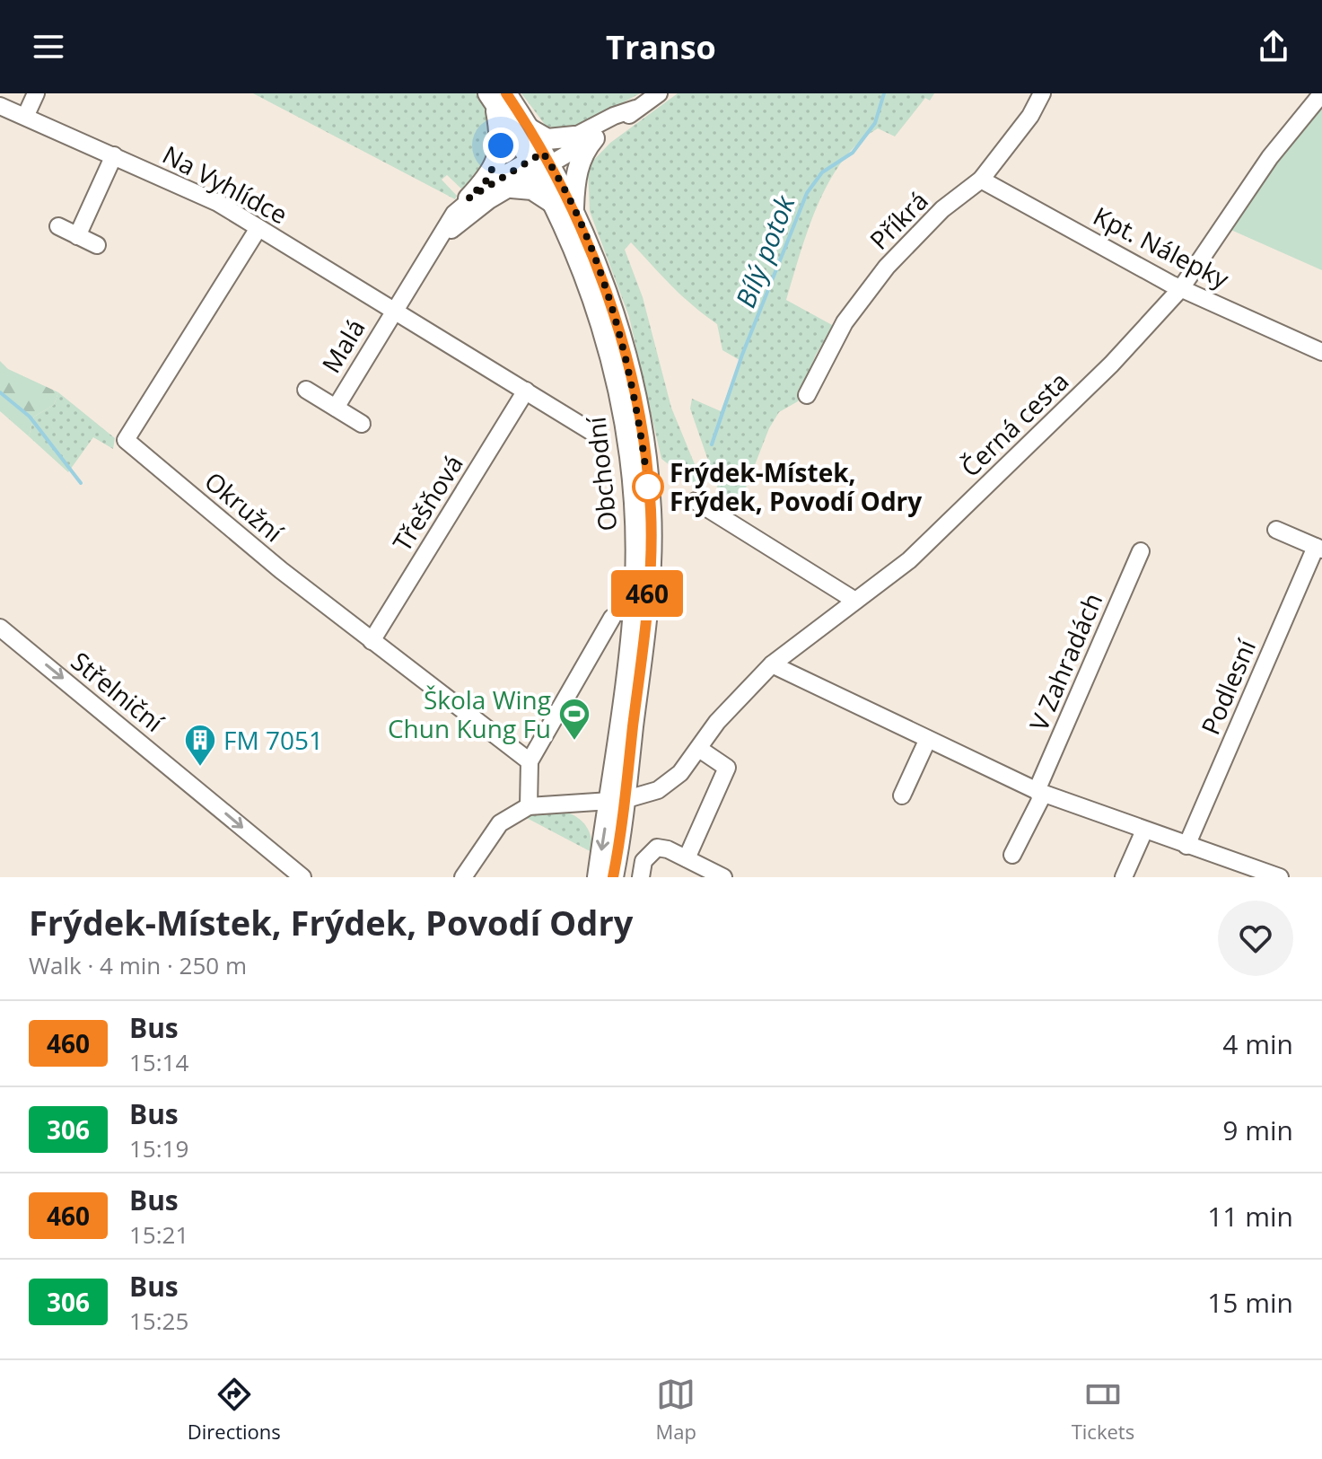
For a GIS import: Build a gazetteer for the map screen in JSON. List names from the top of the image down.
{
  "streets": {
    "main road": ["Obchodní"],
    "street": [
      "Na Vyhlídce",
      "Příkrá",
      "Kpt. Nálepky",
      "Malá",
      "Černá cesta",
      "Třešňová",
      "Okružní",
      "V Zahradách",
      "Podlesní",
      "Střelniční"
    ]
  },
  "crossings": [
    ["Na Vyhlídce", "Malá"],
    ["Na Vyhlídce", "Třešňová"],
    ["Na Vyhlídce", "Okružní"],
    ["Příkrá", "Kpt. Nálepky"],
    ["Kpt. Nálepky", "Černá cesta"],
    ["Černá cesta", "Obchodní"],
    ["Třešňová", "Okružní"]
  ],
  "one_way": ["Střelniční"],
  "water": ["Bílý potok"],
  "places": {
    "other": ["Frýdek-Místek, Frýdek, Povodí Odry"],
    "sports": ["Škola Wing Chun Kung Fu"],
    "building": ["FM 7051"]
  },
  "lines": ["bus line 460"],
  "page": {
    "header": "Transo",
    "on_map": "460",
    "heading": ["Frýdek-Místek, Frýdek, Povodí Odry", "Walk · 4 min · 250 m"],
    "list": [
      {
        "mark": "460",
        "name": "Bus",
        "note": "15:14",
        "value": "4 min"
      },
      {
        "mark": "306",
        "name": "Bus",
        "note": "15:19",
        "value": "9 min"
      },
      {
        "mark": "460",
        "name": "Bus",
        "note": "15:21",
        "value": "11 min"
      },
      {
        "mark": "306",
        "name": "Bus",
        "note": "15:25",
        "value": "15 min"
      }
    ],
    "tabs": ["Directions", "Map", "Tickets"]
  }
}
